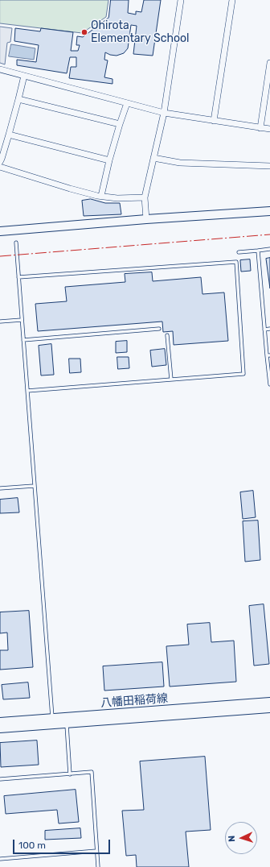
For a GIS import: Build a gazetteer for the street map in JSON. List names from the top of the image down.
{
  "streets": {
    "main road": ["八幡田稲荷線"]
  },
  "places": ["Ohirota Elementary School"],
  "scale_bar": "100 m",
  "north": "left"
}
